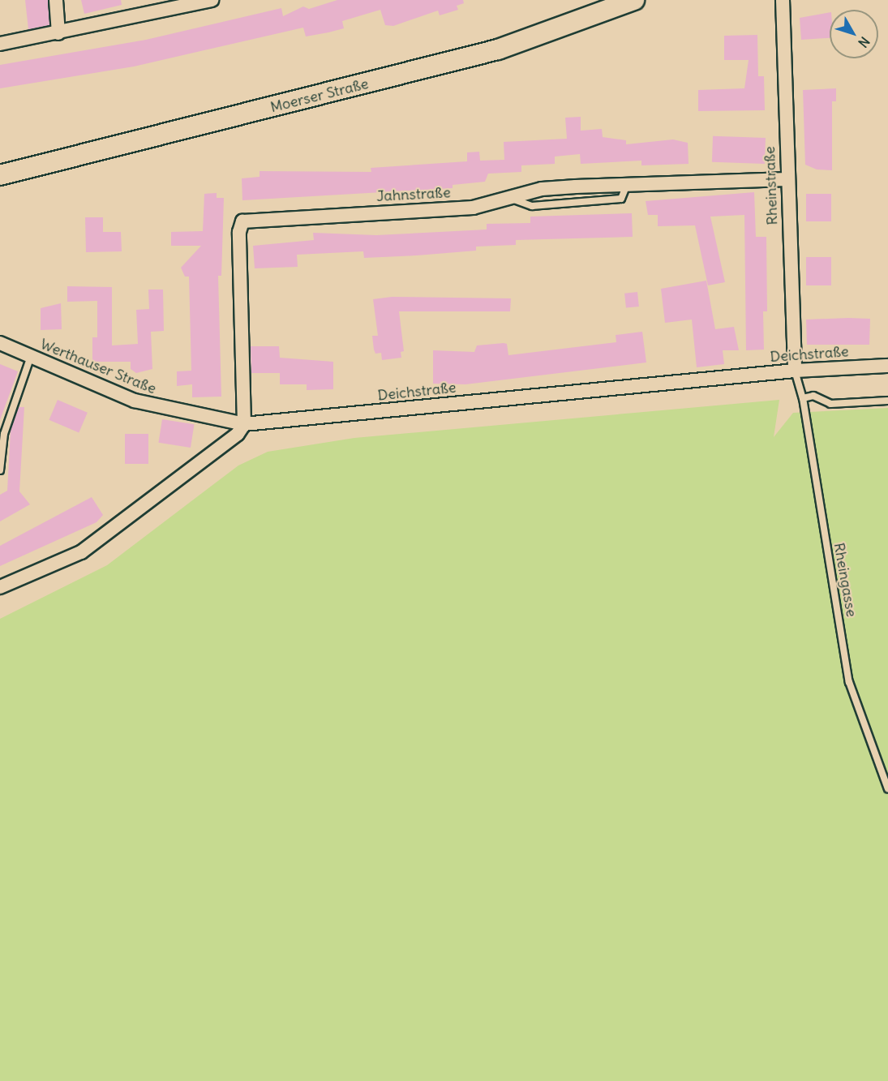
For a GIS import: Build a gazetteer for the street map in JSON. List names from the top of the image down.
{
  "streets": {
    "main road": ["Moerser Straße"],
    "street": [
      "Rheinstraße",
      "Jahnstraße",
      "Deichstraße",
      "Werthauser Straße"
    ],
    "lane": ["Rheingasse"]
  },
  "crossings": [
    ["Rheinstraße", "Jahnstraße"],
    ["Rheinstraße", "Deichstraße"],
    ["Rheinstraße", "Rheingasse"],
    ["Jahnstraße", "Deichstraße"],
    ["Jahnstraße", "Werthauser Straße"],
    ["Deichstraße", "Werthauser Straße"],
    ["Deichstraße", "Rheingasse"]
  ],
  "north": "bottom right"
}
